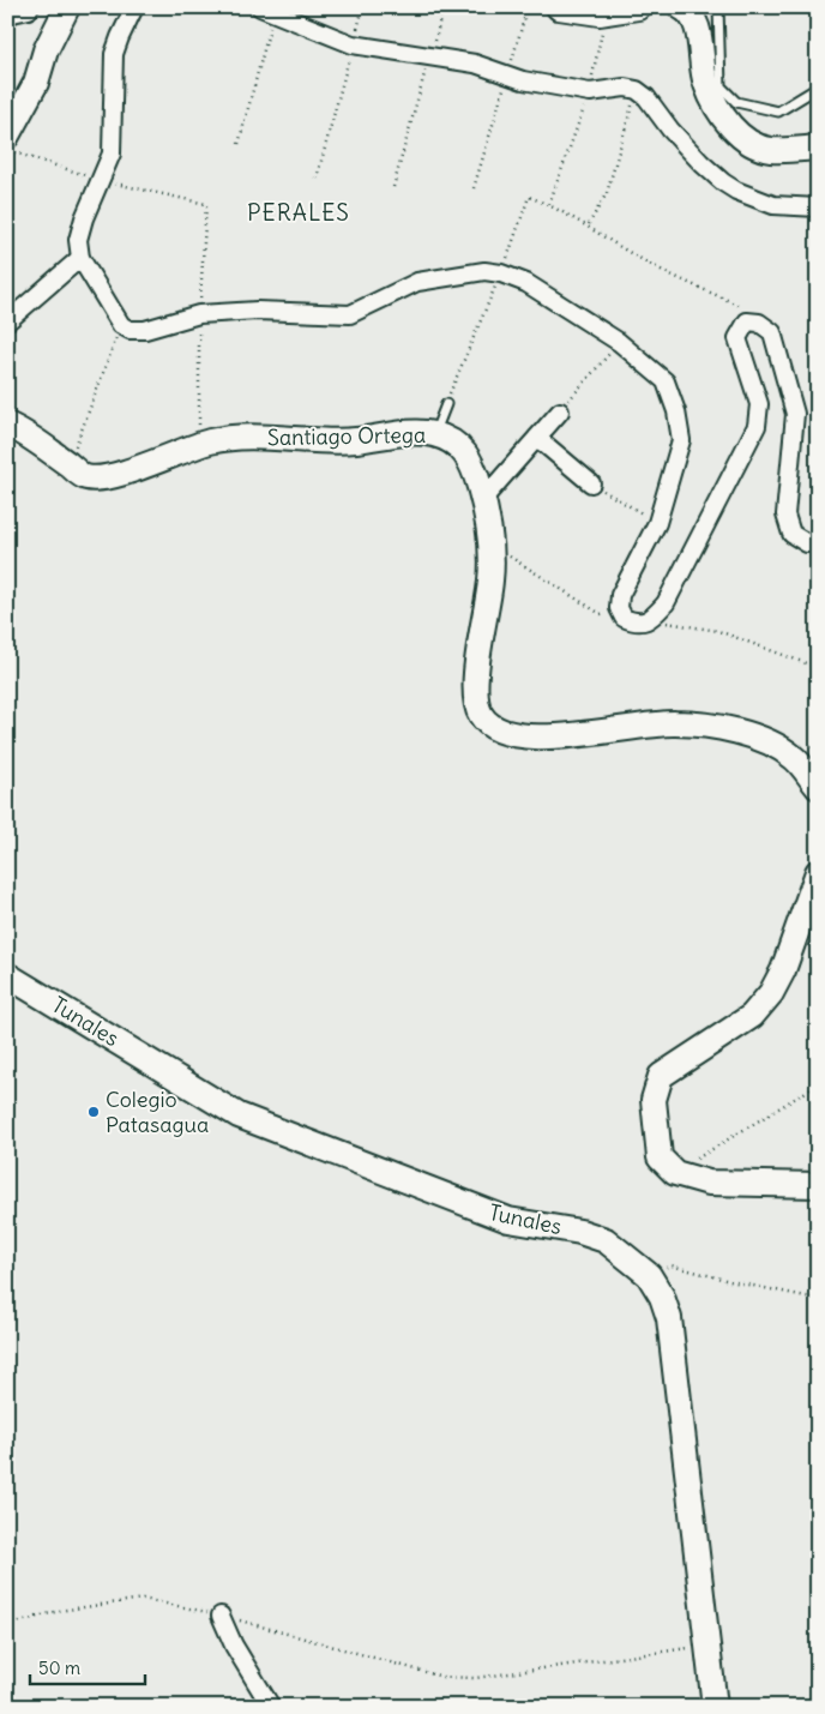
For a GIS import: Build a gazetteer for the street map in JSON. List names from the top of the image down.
{
  "streets": {
    "street": ["Santiago Ortega", "Tunales"]
  },
  "districts": ["PERALES"],
  "places": ["Colegio Patasagua"],
  "scale_bar": "50 m"
}
